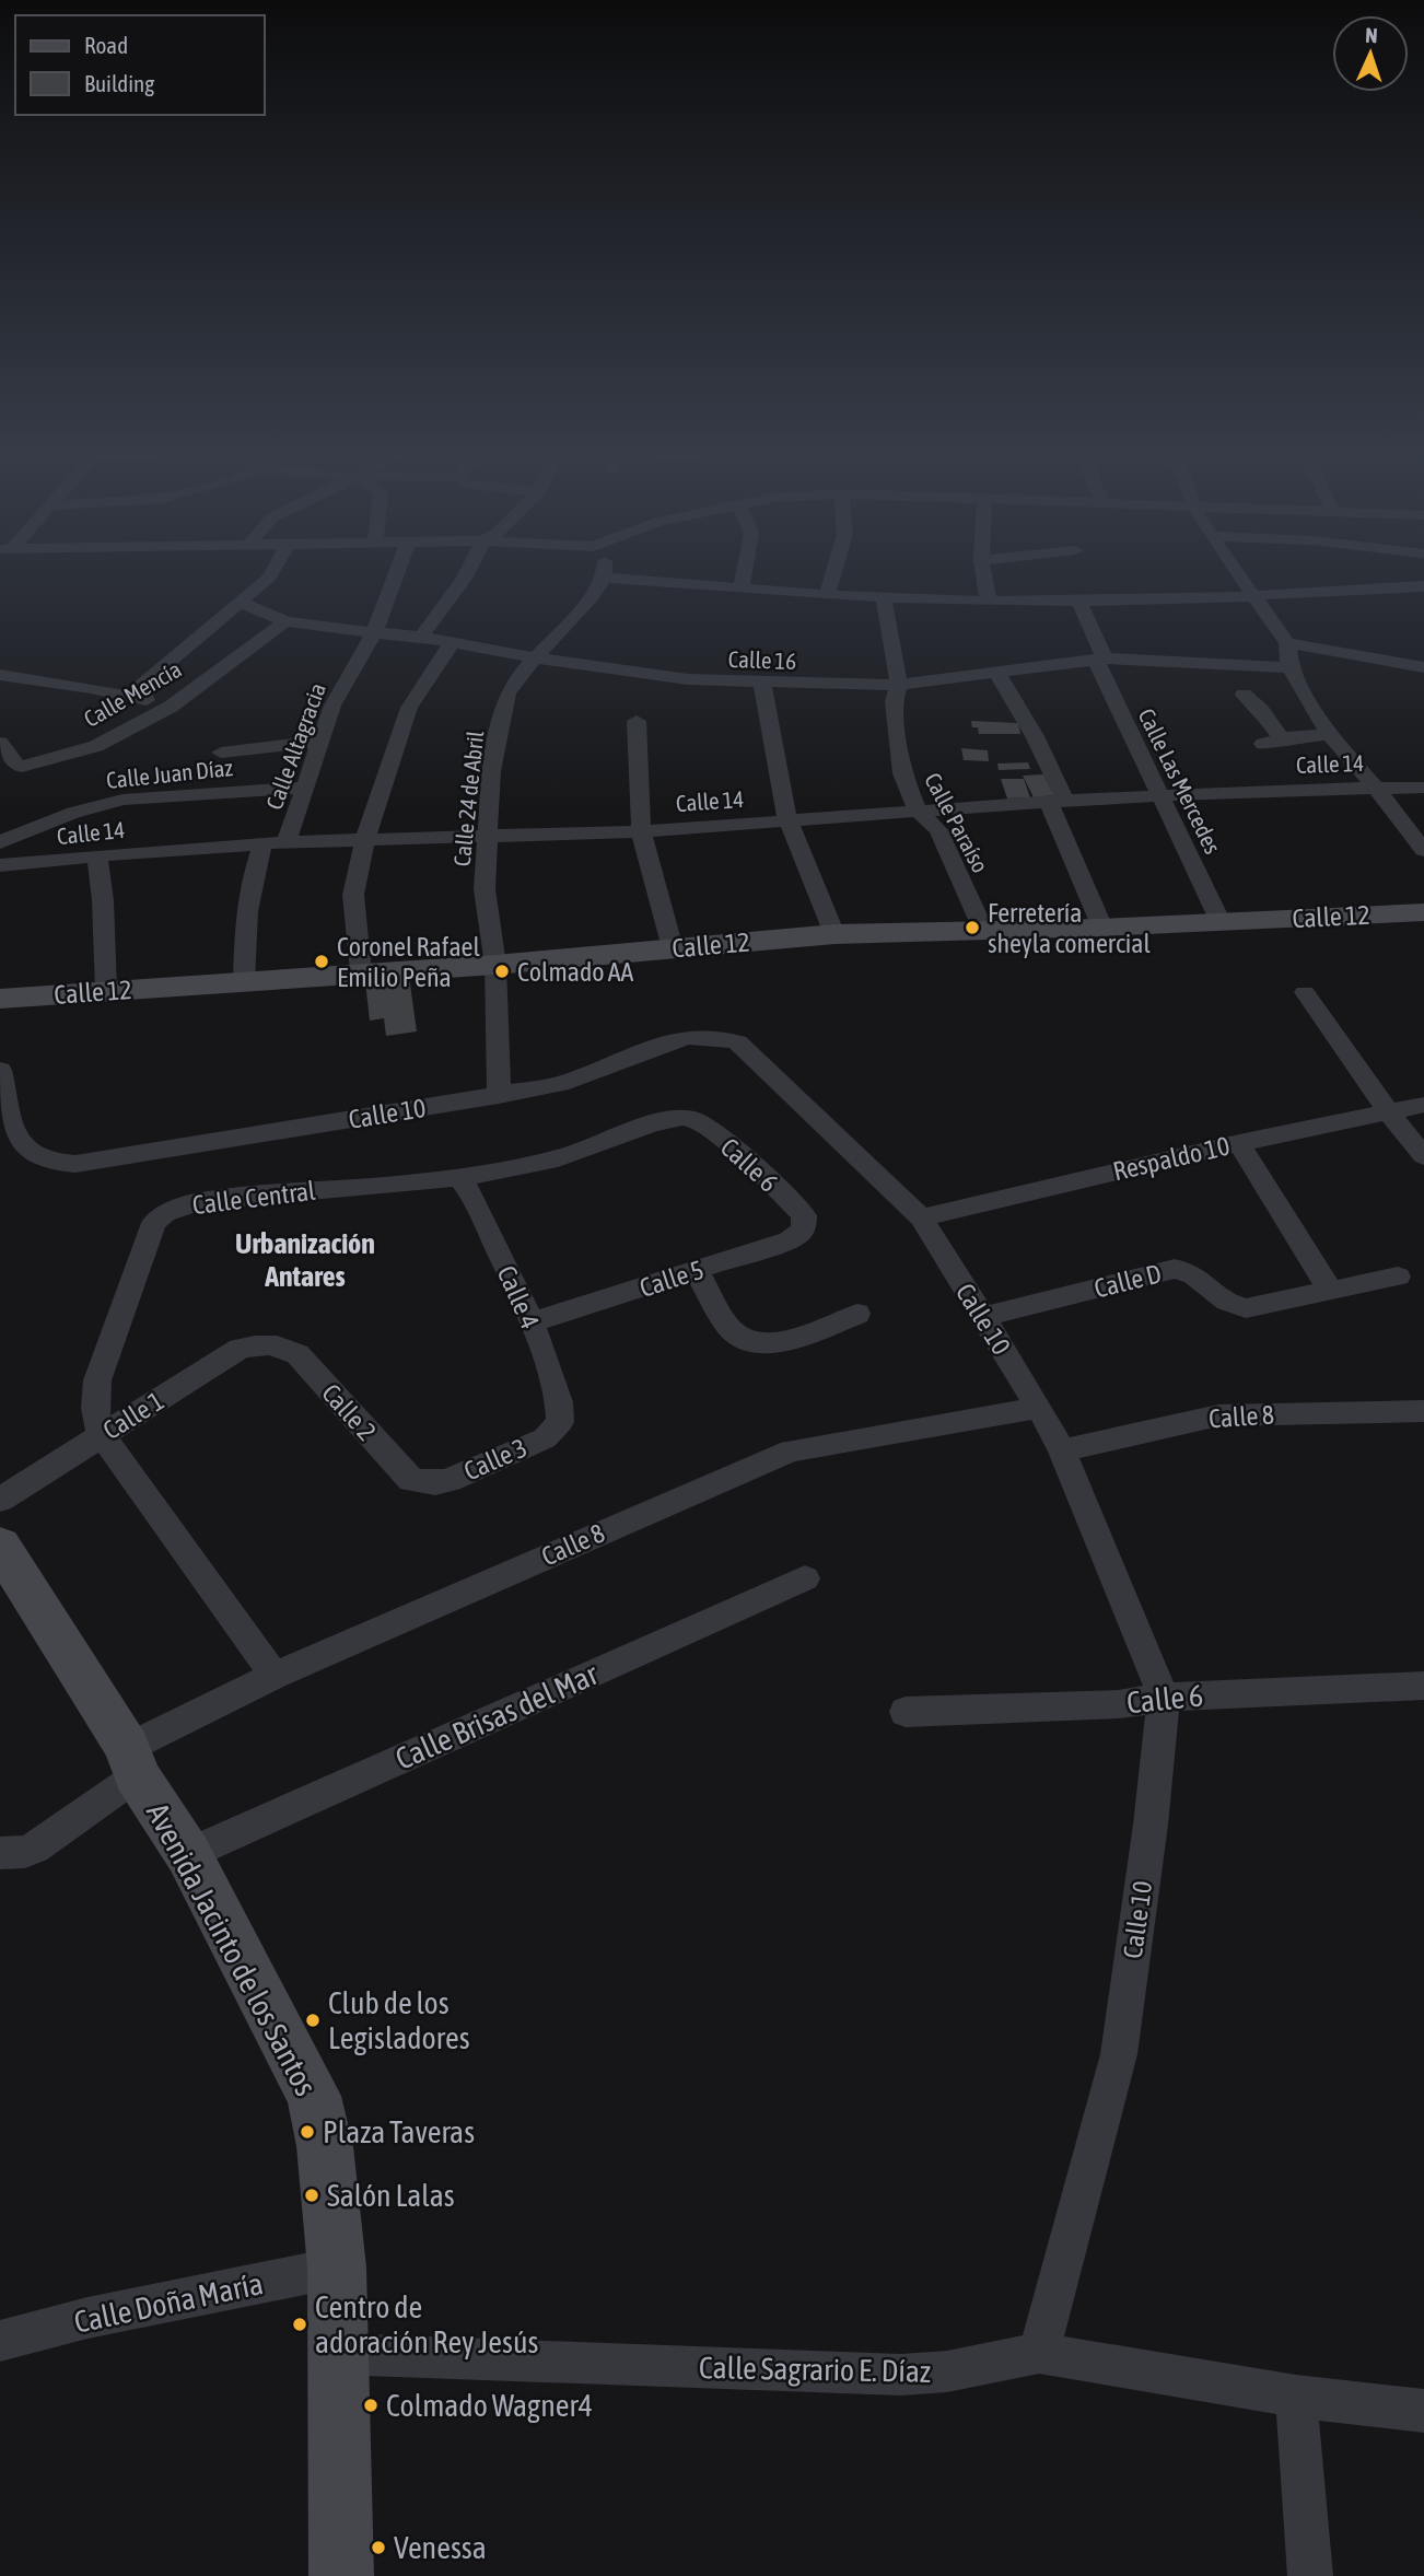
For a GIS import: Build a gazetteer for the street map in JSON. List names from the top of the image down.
{
  "streets": {
    "main road": ["Calle 12", "Avenida Jacinto de los Santos"],
    "street": [
      "Calle 16",
      "Calle Mencía",
      "Calle Altagracia",
      "Calle 14",
      "Calle Juan Díaz",
      "Calle Las Mercedes",
      "Calle 24 de Abril",
      "Calle Paraíso",
      "Calle 10",
      "Respaldo 10",
      "Calle 6",
      "Calle Central",
      "Calle 5",
      "Calle D",
      "Calle 4",
      "Calle 2",
      "Calle 1",
      "Calle 8",
      "Calle 3",
      "Calle Brisas del Mar",
      "Calle Doña María",
      "Calle Sagrario E. Díaz"
    ]
  },
  "crossings": [
    ["Calle 16", "Calle Mencía"],
    ["Calle 16", "Calle Altagracia"],
    ["Calle 16", "Calle Las Mercedes"],
    ["Calle 16", "Calle 24 de Abril"],
    ["Calle 16", "Calle Paraíso"],
    ["Calle Altagracia", "Calle 14"],
    ["Calle Altagracia", "Calle Juan Díaz"],
    ["Calle Altagracia", "Calle 12"],
    ["Calle 14", "Calle Las Mercedes"],
    ["Calle 14", "Calle 24 de Abril"],
    ["Calle 14", "Calle Paraíso"],
    ["Calle Las Mercedes", "Calle 12"],
    ["Calle 24 de Abril", "Calle 12"],
    ["Calle 24 de Abril", "Calle 10"],
    ["Calle Paraíso", "Calle 12"],
    ["Calle 10", "Respaldo 10"],
    ["Calle 10", "Calle 6"],
    ["Calle 10", "Calle D"],
    ["Calle 10", "Calle 8"],
    ["Calle 10", "Calle Sagrario E. Díaz"],
    ["Calle 6", "Calle Central"],
    ["Calle 6", "Calle 5"],
    ["Calle Central", "Calle 4"],
    ["Calle Central", "Calle 1"],
    ["Calle Central", "Calle 8"],
    ["Calle 5", "Calle 4"],
    ["Calle 4", "Calle 3"],
    ["Calle 2", "Calle 1"],
    ["Calle 2", "Calle 3"],
    ["Calle 8", "Avenida Jacinto de los Santos"],
    ["Calle Brisas del Mar", "Avenida Jacinto de los Santos"],
    ["Avenida Jacinto de los Santos", "Calle Doña María"],
    ["Avenida Jacinto de los Santos", "Calle Sagrario E. Díaz"]
  ],
  "districts": ["Urbanización Antares"],
  "places": [
    "Ferretería sheyla comercial",
    "Coronel Rafael Emilio Peña",
    "Colmado AA",
    "Club de los Legisladores",
    "Plaza Taveras",
    "Salón Lalas",
    "Centro de adoración Rey Jesús",
    "Colmado Wagner4",
    "Venessa"
  ],
  "legend": ["Road", "Building"],
  "north": "top"
}
